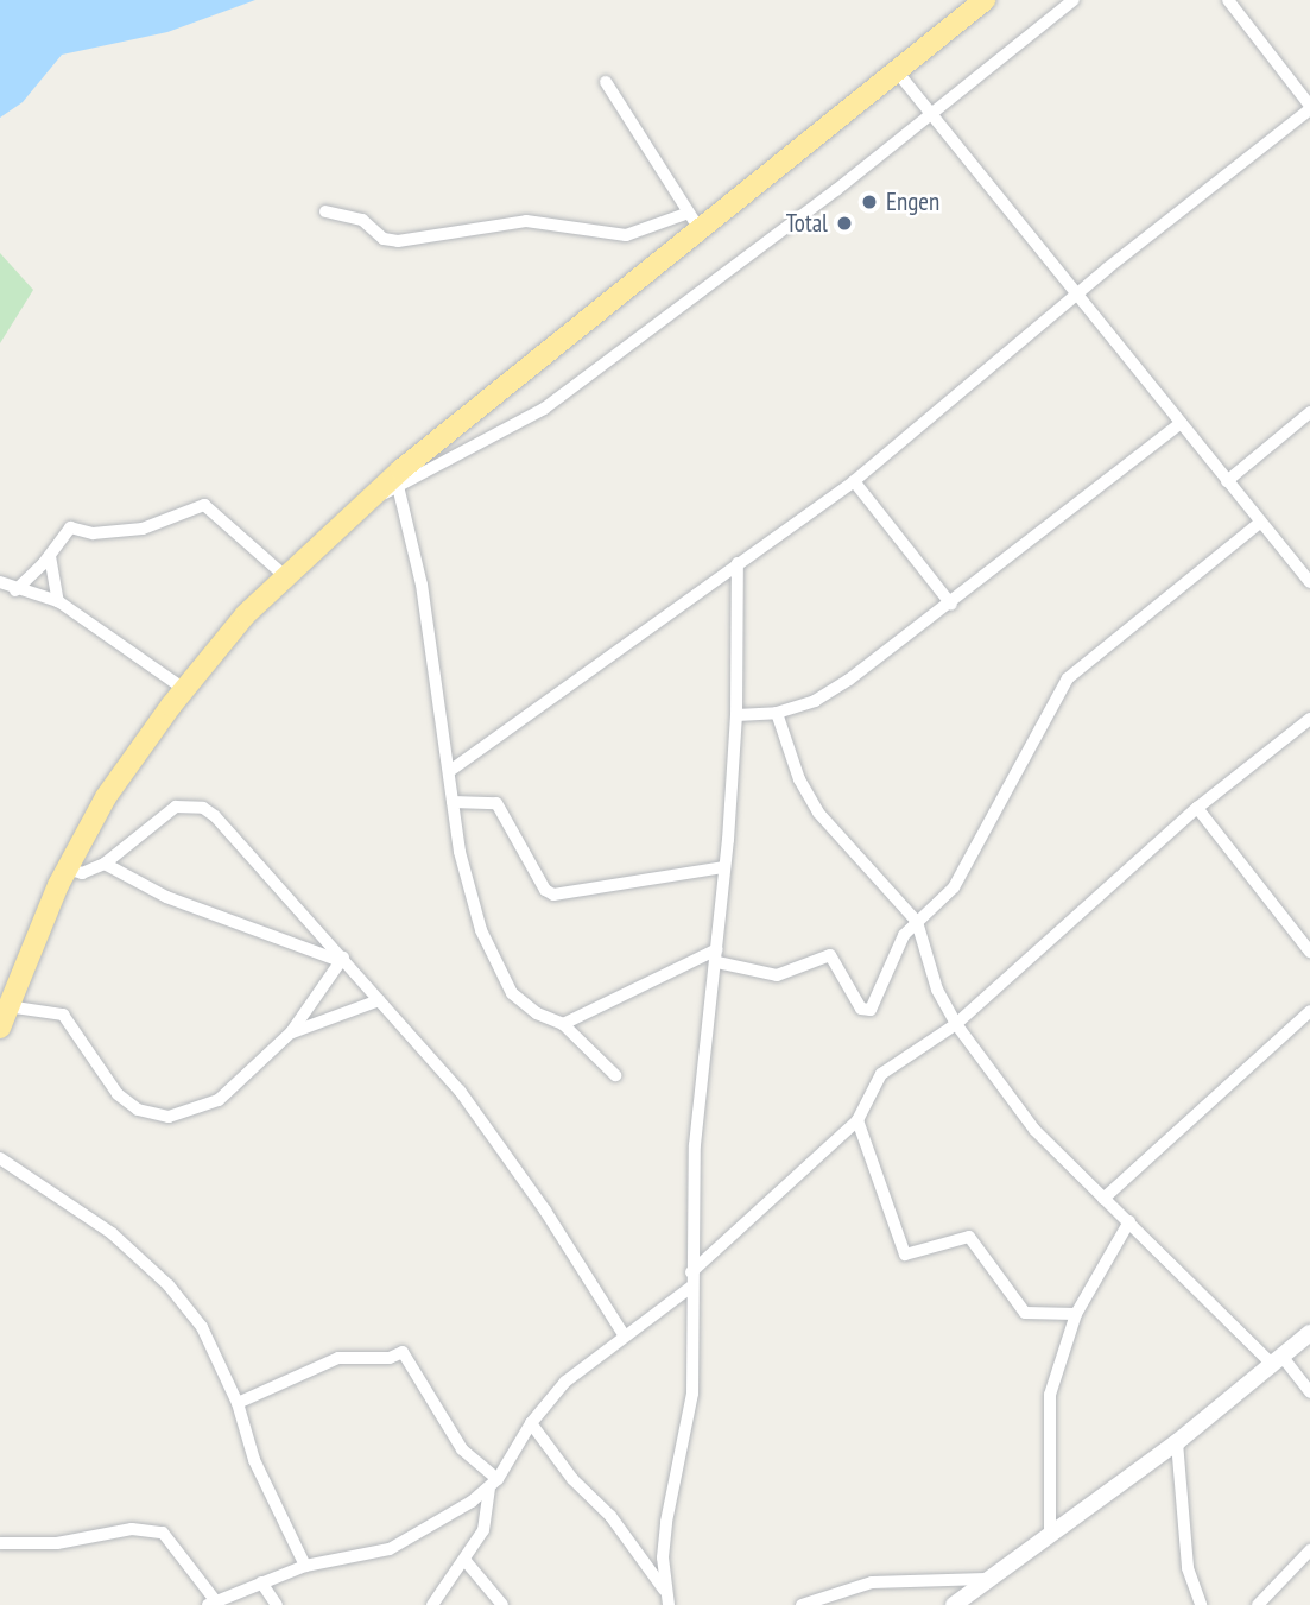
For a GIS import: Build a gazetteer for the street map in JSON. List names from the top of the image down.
{
  "places": ["Engen", "Total"]
}
